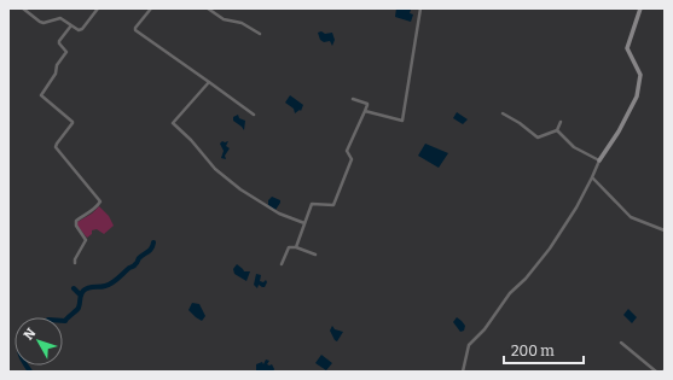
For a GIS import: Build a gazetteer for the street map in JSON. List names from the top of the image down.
{
  "scale_bar": "200 m",
  "north": "top left"
}
